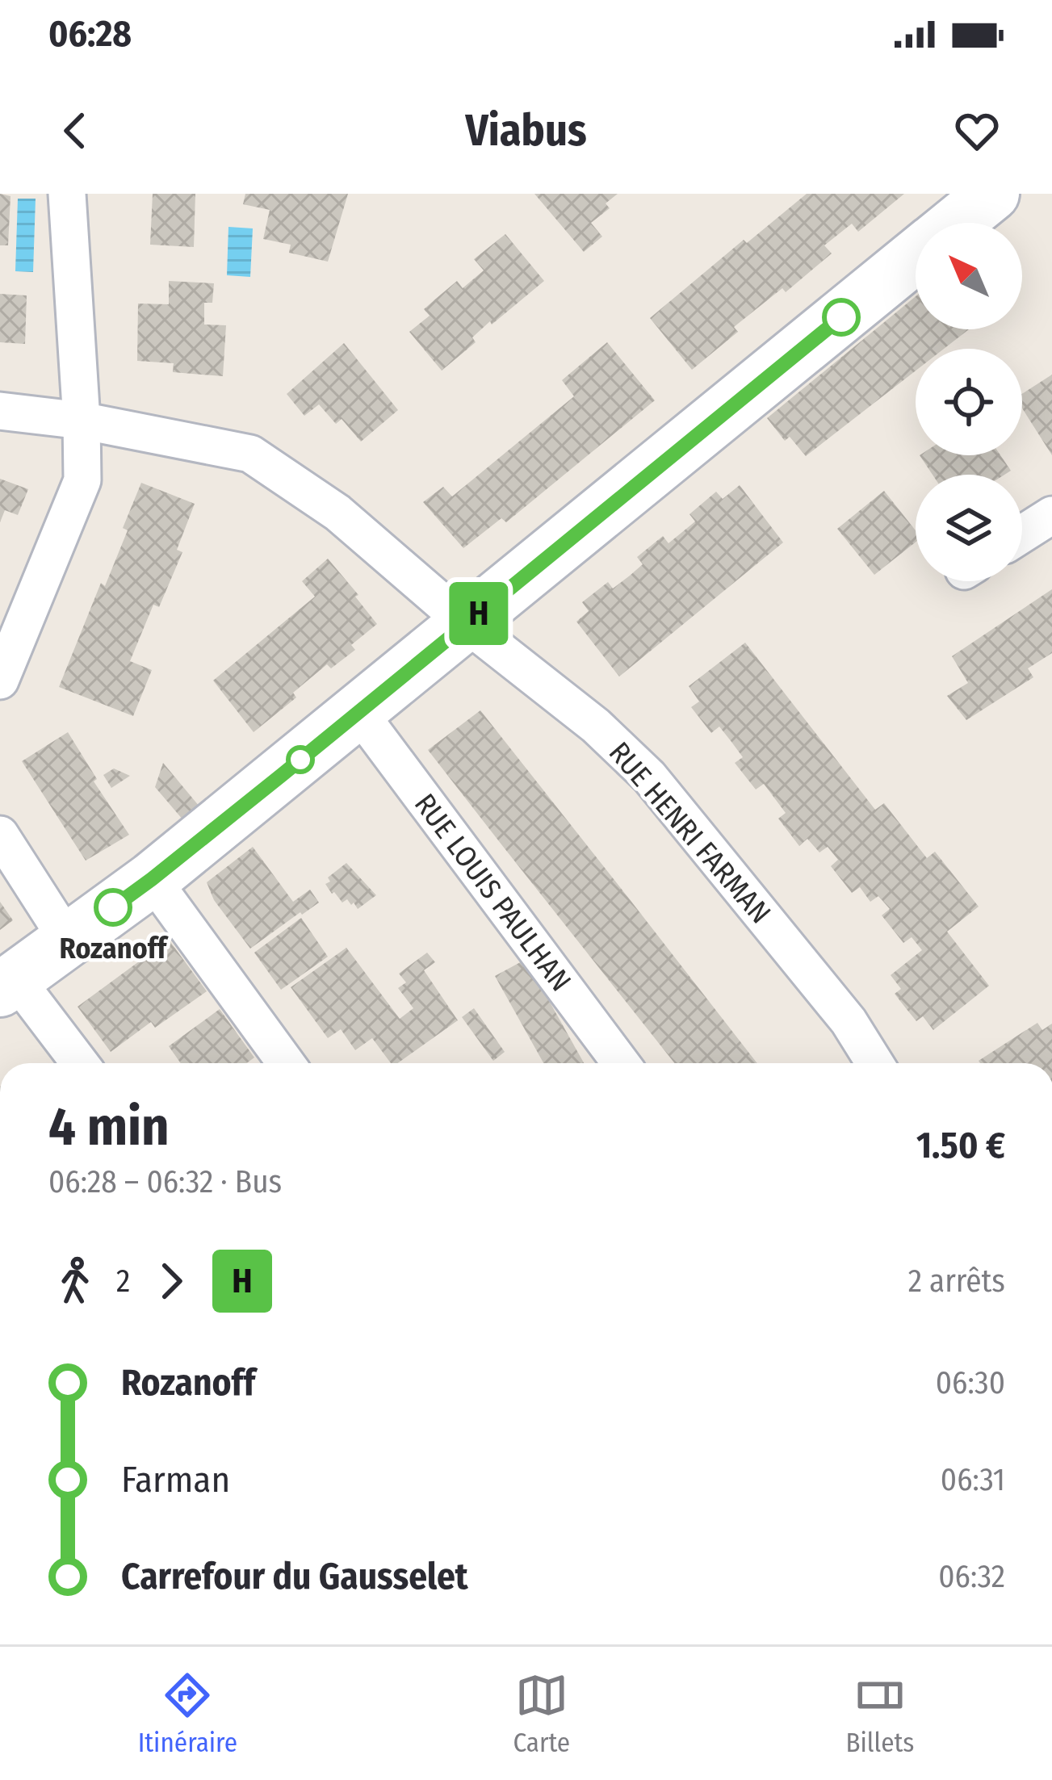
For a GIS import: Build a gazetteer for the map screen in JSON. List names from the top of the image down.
{
  "streets": {
    "street": ["RUE HENRI FARMAN", "RUE LOUIS PAULHAN"]
  },
  "places": ["Rozanoff"],
  "lines": ["bus line H"],
  "north": "top left",
  "page": {
    "status": "06:28",
    "header": "Viabus",
    "on_map": "H",
    "heading": ["4 min", "06:28 – 06:32 · Bus", "1.50 €"],
    "legs": ["2", "H", "2 arrêts"],
    "list": [
      {
        "name": "Rozanoff",
        "value": "06:30"
      },
      {
        "name": "Farman",
        "value": "06:31"
      },
      {
        "name": "Carrefour du Gausselet",
        "value": "06:32"
      }
    ],
    "tabs": ["Itinéraire", "Carte", "Billets"]
  }
}
